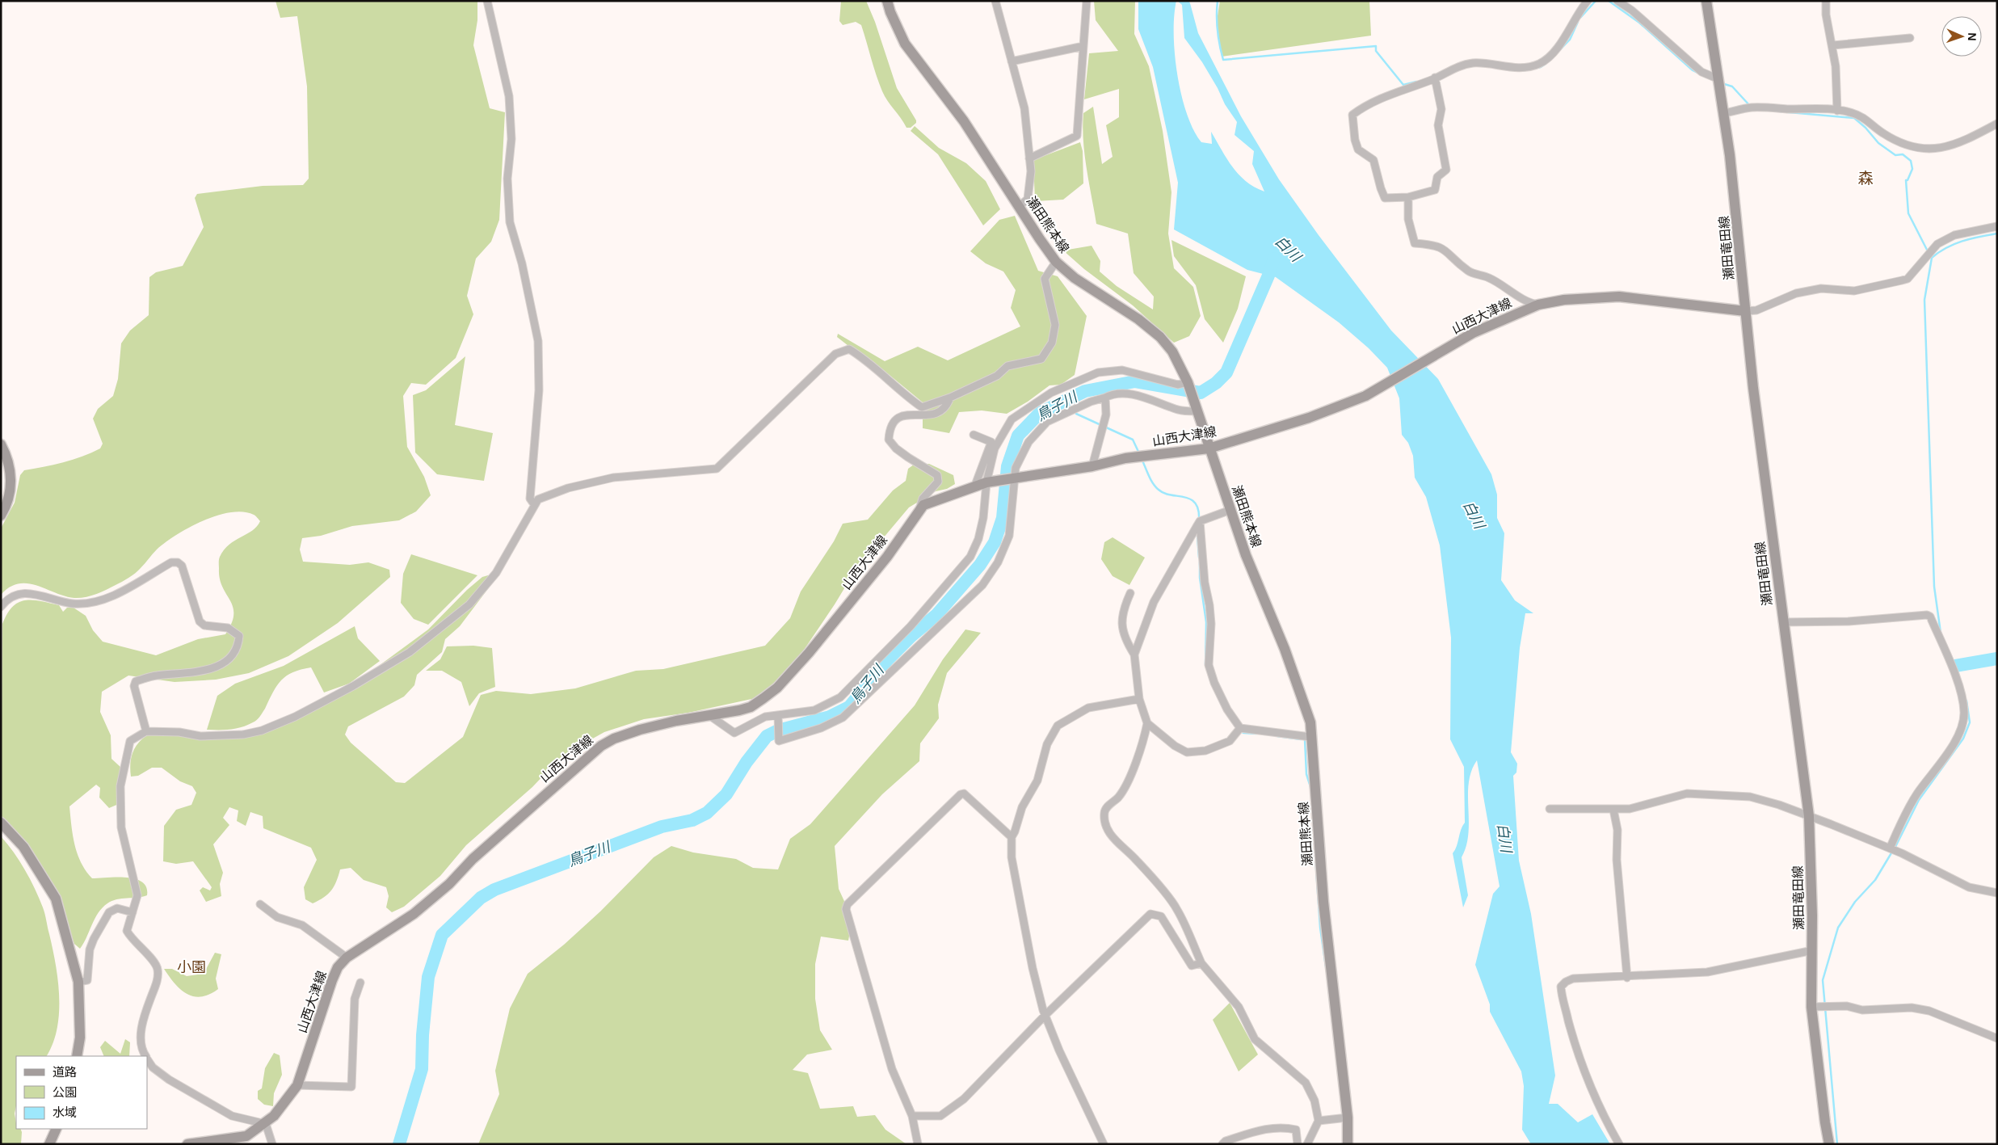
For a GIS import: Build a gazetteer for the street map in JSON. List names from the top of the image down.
{
  "streets": {
    "main road": ["瀬田熊本線", "瀬田竜田線", "山西大津線"]
  },
  "crossings": [
    ["瀬田熊本線", "山西大津線"],
    ["瀬田竜田線", "山西大津線"]
  ],
  "districts": ["森", "小園"],
  "water": ["白川", "鳥子川"],
  "legend": ["道路", "公園", "水域"],
  "north": "right"
}
